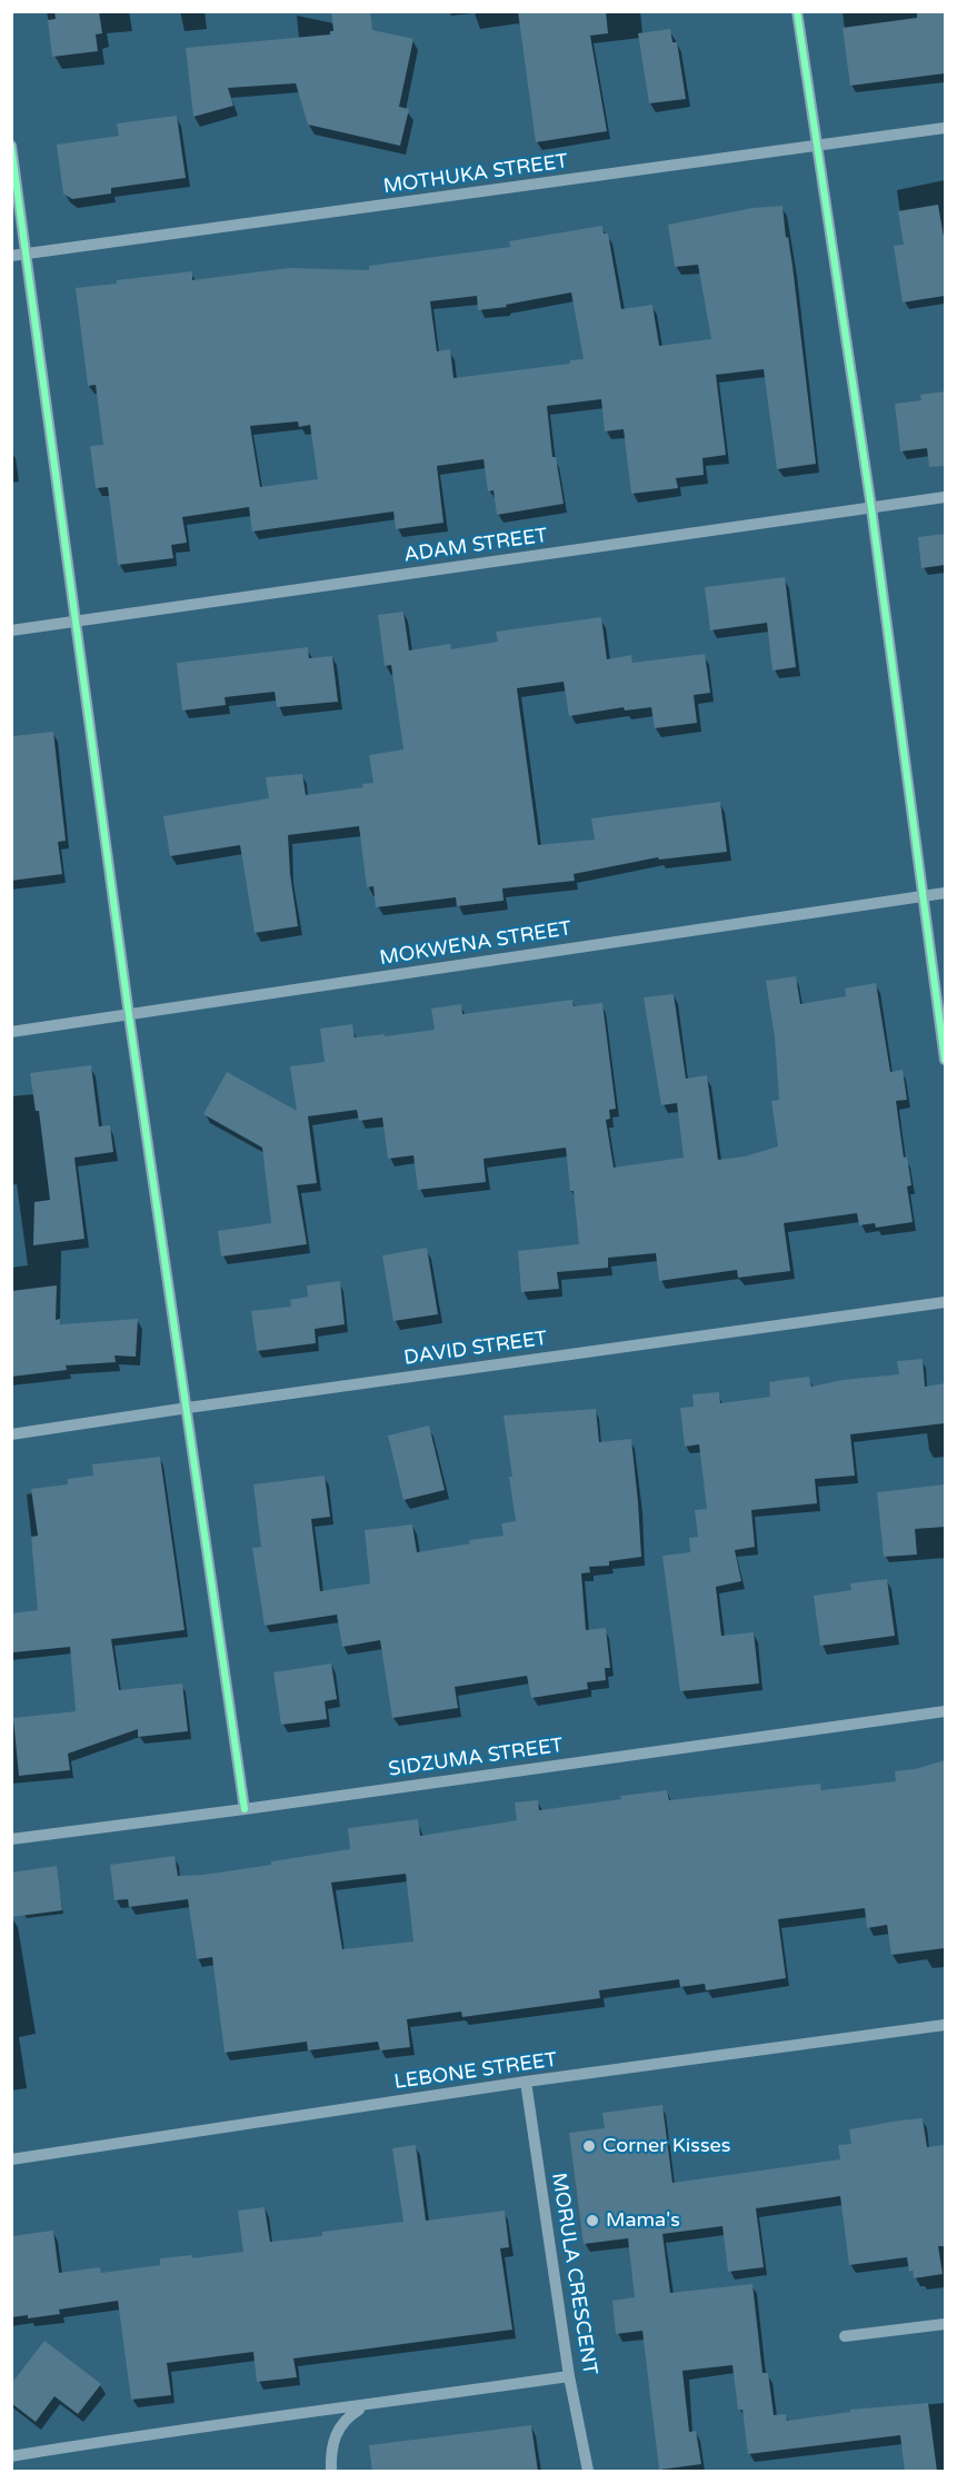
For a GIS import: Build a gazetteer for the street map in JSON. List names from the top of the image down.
{
  "streets": {
    "street": [
      "MOTHUKA STREET",
      "ADAM STREET",
      "MOKWENA STREET",
      "DAVID STREET",
      "SIDZUMA STREET",
      "LEBONE STREET",
      "MORULA CRESCENT"
    ]
  },
  "crossings": [
    ["LEBONE STREET", "MORULA CRESCENT"]
  ],
  "places": ["Corner Kisses", "Mama's"]
}
